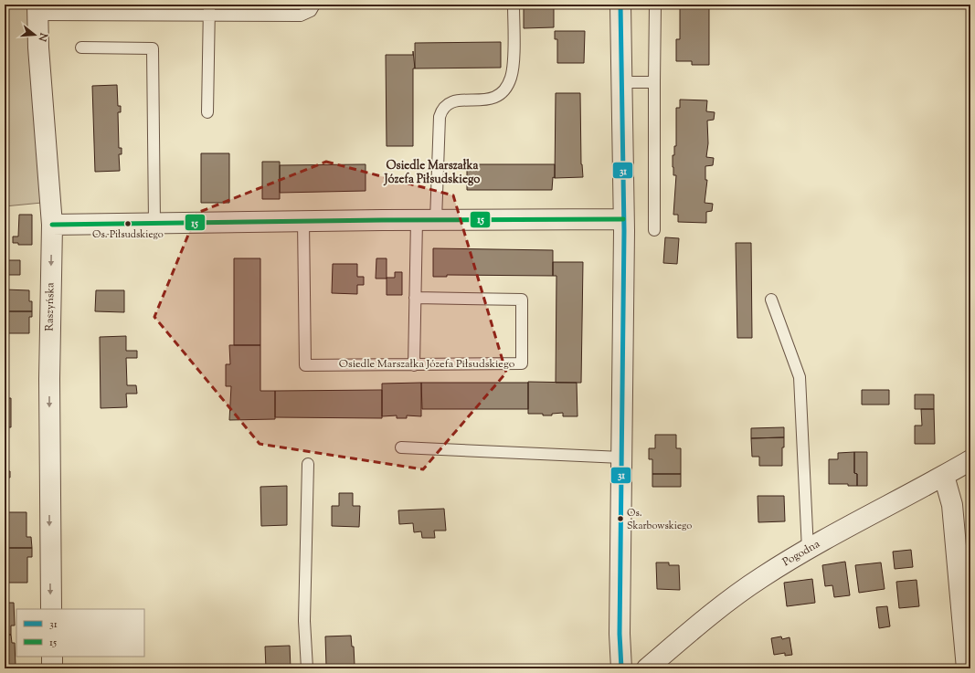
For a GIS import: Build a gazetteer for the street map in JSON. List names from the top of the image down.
{
  "streets": {
    "street": ["Raszyńska", "Pogodna"],
    "lane": ["Osiedle Marszałka Józefa Piłsudskiego"]
  },
  "one_way": ["Raszyńska"],
  "districts": ["Osiedle Marszałka Józefa Piłsudskiego"],
  "places": ["Os. Piłsudskiego", "Os. Skarbowskiego"],
  "lines": ["transit line 31", "transit line 15"],
  "legend": ["31", "15"],
  "north": "right"
}
